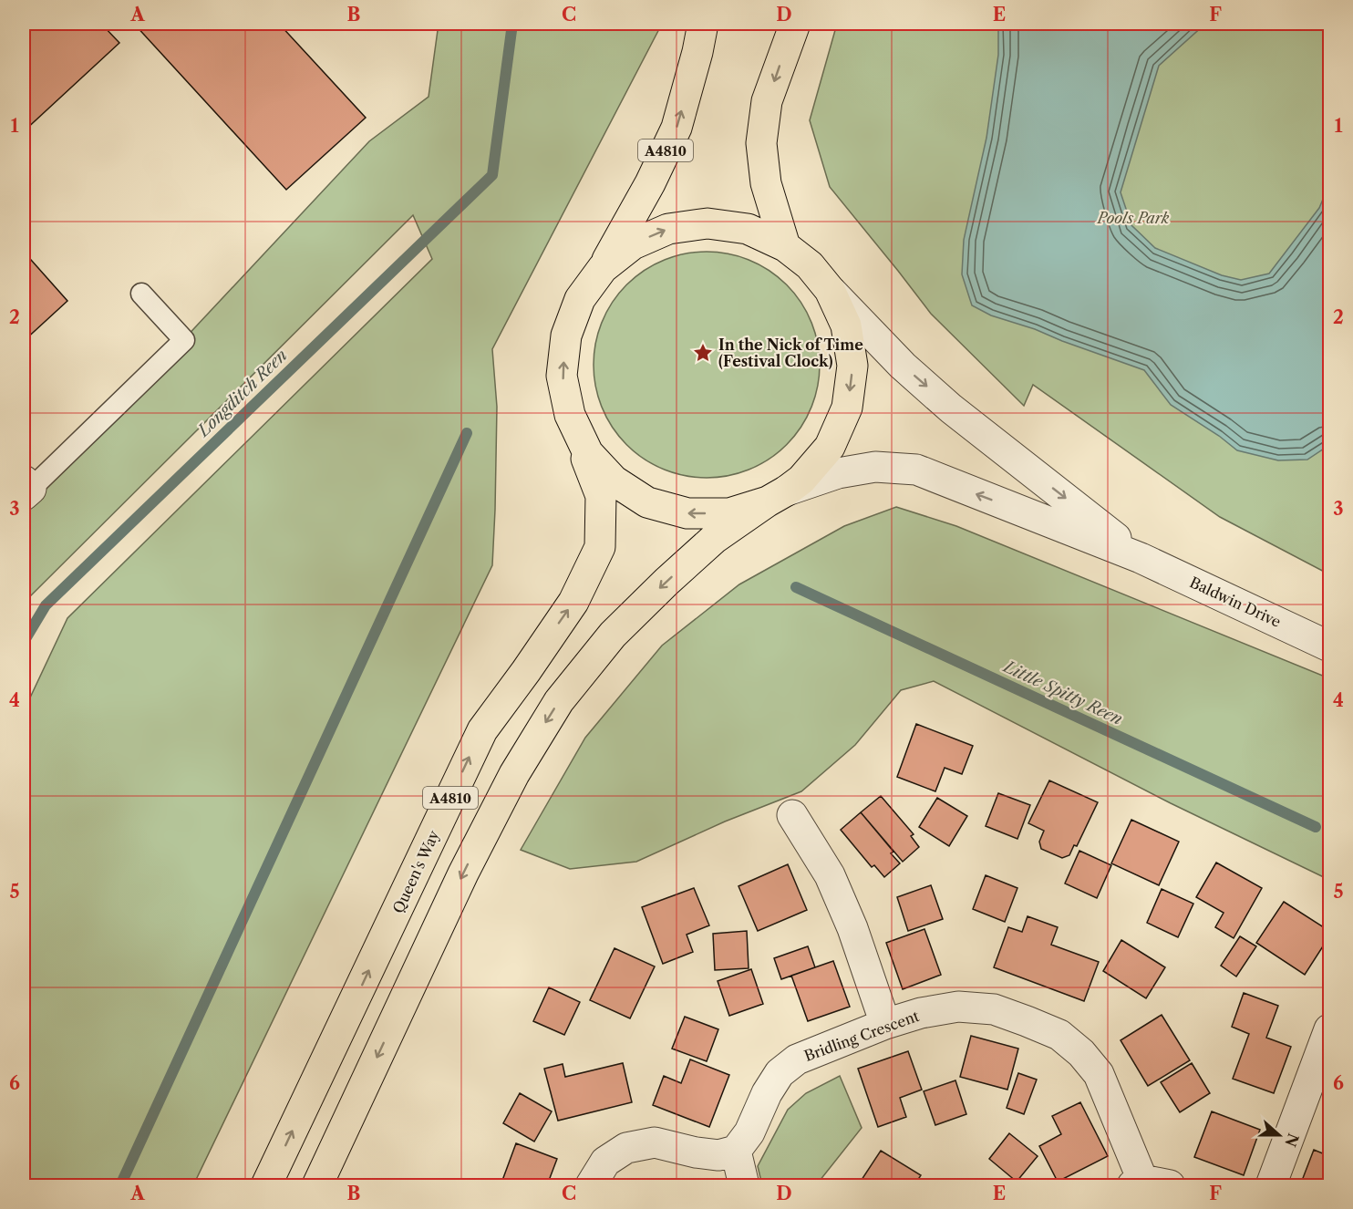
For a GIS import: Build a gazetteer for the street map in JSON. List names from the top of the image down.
{
  "streets": {
    "main road": ["A4810", "Queen's Way"],
    "street": ["Baldwin Drive", "Bridling Crescent"]
  },
  "water": ["Longditch Reen", "Little Spitty Reen"],
  "parks": ["Pools Park"],
  "places": {
    "place": ["In the Nick of Time (Festival Clock)"]
  },
  "north": "right",
  "grid": {
    "columns": [
      "A",
      "B",
      "C",
      "D",
      "E",
      "F"
    ],
    "rows": [
      "1",
      "2",
      "3",
      "4",
      "5",
      "6"
    ]
  }
}
